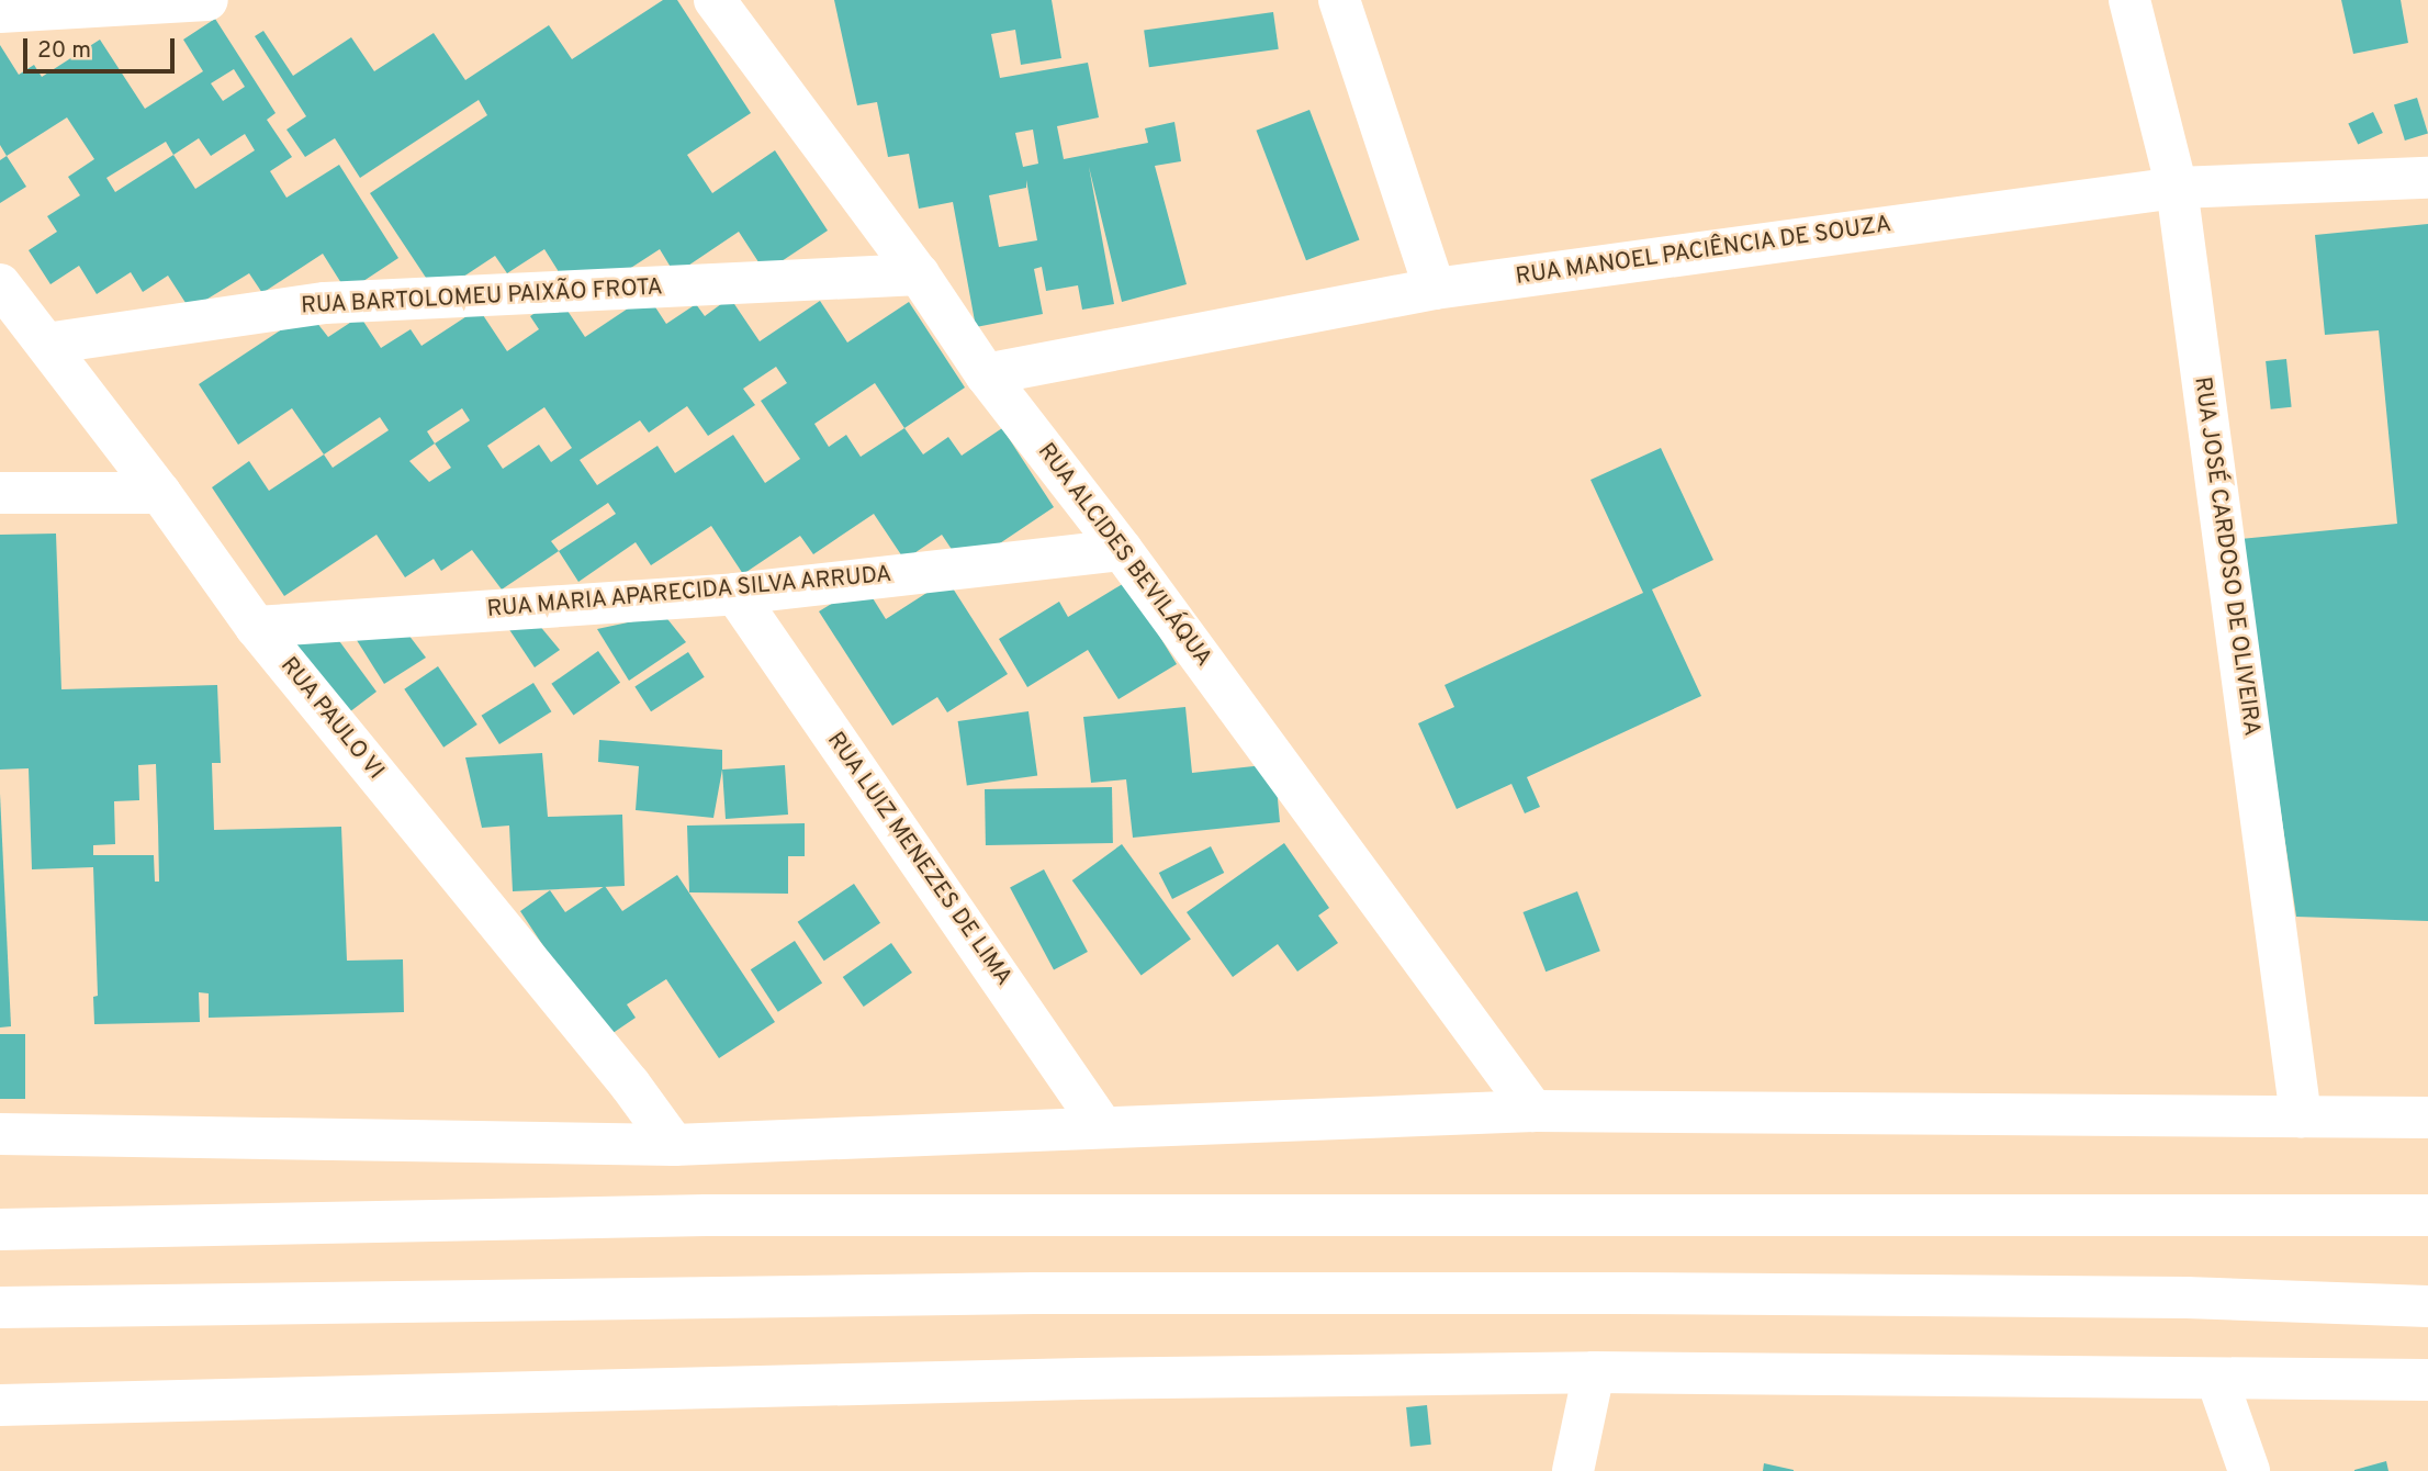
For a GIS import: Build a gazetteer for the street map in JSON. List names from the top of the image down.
{
  "streets": {
    "main road": [
      "RUA MANOEL PACIÊNCIA DE SOUZA",
      "RUA BARTOLOMEU PAIXÃO FROTA",
      "RUA ALCIDES BEVILÁQUA",
      "RUA JOSÉ CARDOSO DE OLIVEIRA",
      "RUA MARIA APARECIDA SILVA ARRUDA",
      "RUA PAULO VI",
      "RUA LUIZ MENEZES DE LIMA"
    ]
  },
  "crossings": [
    ["RUA MANOEL PACIÊNCIA DE SOUZA", "RUA ALCIDES BEVILÁQUA"],
    ["RUA MANOEL PACIÊNCIA DE SOUZA", "RUA JOSÉ CARDOSO DE OLIVEIRA"],
    ["RUA BARTOLOMEU PAIXÃO FROTA", "RUA ALCIDES BEVILÁQUA"],
    ["RUA BARTOLOMEU PAIXÃO FROTA", "RUA PAULO VI"],
    ["RUA ALCIDES BEVILÁQUA", "RUA MARIA APARECIDA SILVA ARRUDA"],
    ["RUA MARIA APARECIDA SILVA ARRUDA", "RUA PAULO VI"],
    ["RUA MARIA APARECIDA SILVA ARRUDA", "RUA LUIZ MENEZES DE LIMA"]
  ],
  "scale_bar": "20 m"
}
